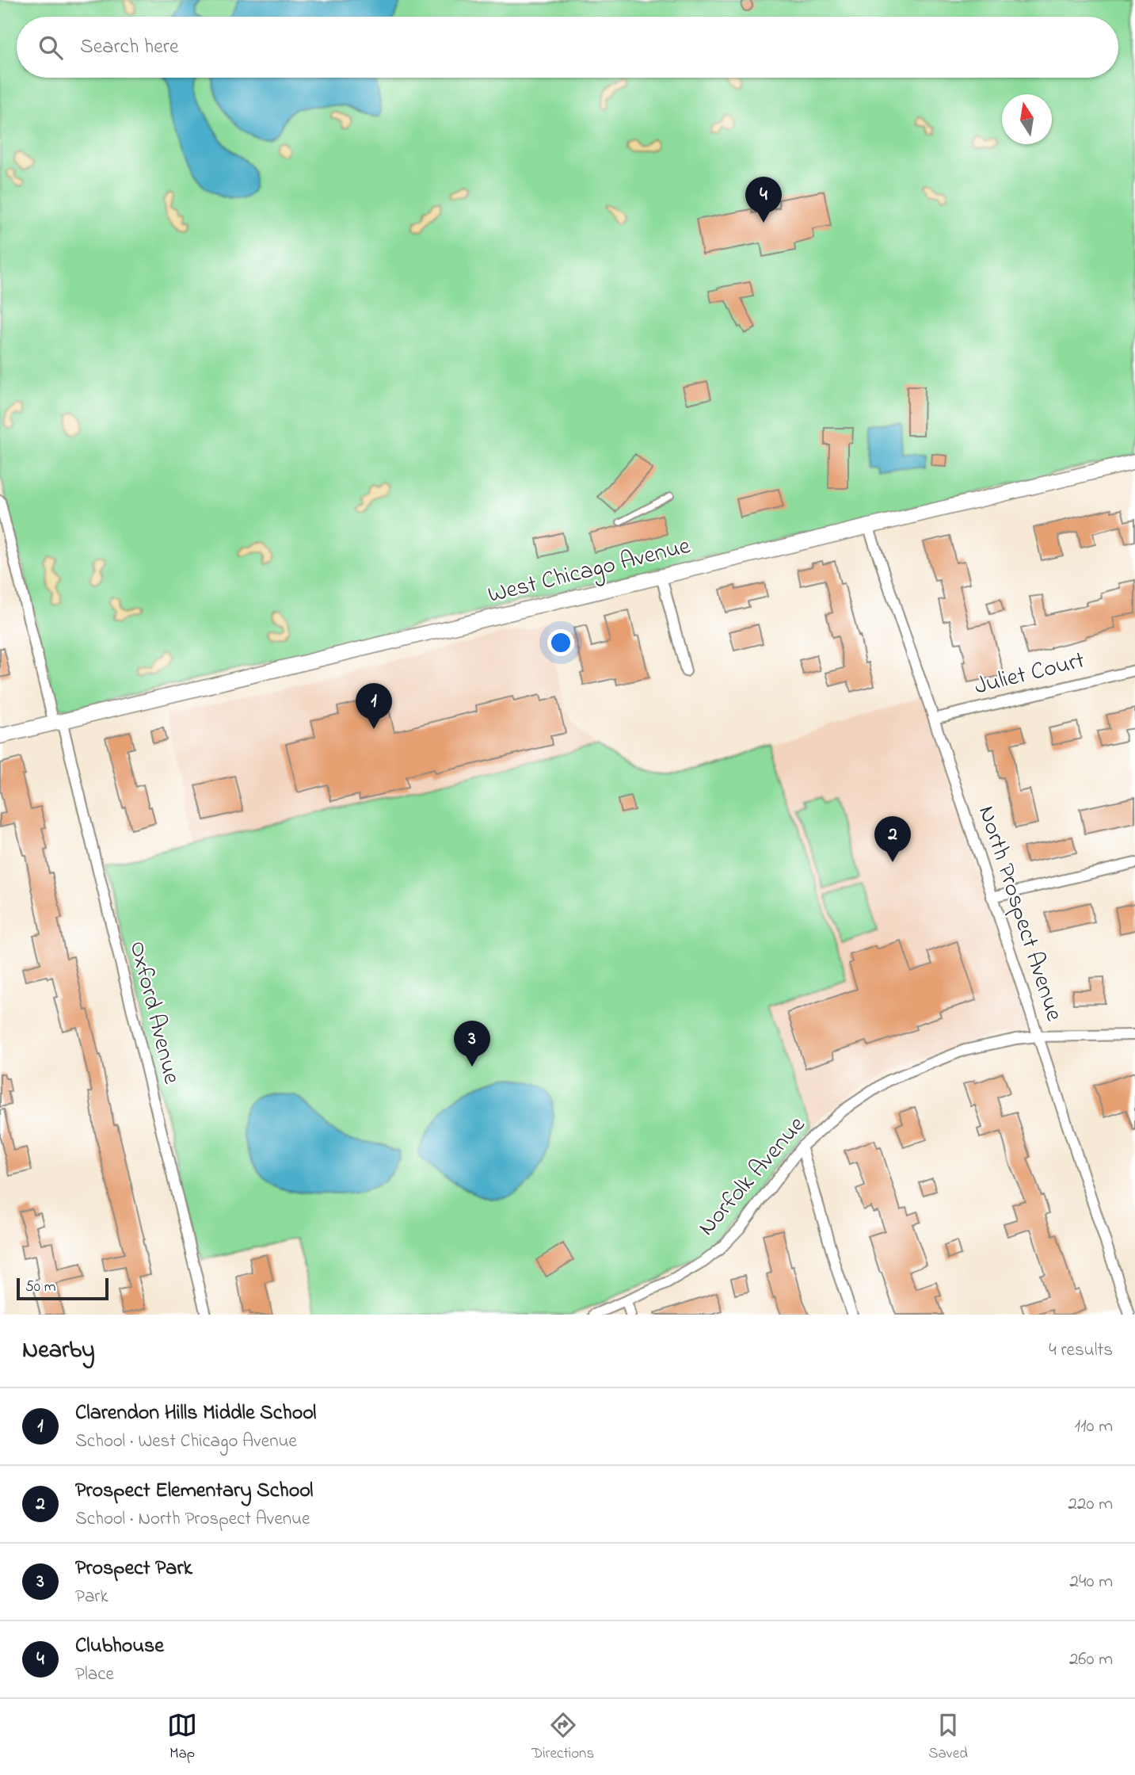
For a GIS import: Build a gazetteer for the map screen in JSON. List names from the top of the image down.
{
  "streets": {
    "main road": ["West Chicago Avenue"],
    "street": [
      "Juliet Court",
      "North Prospect Avenue",
      "Oxford Avenue",
      "Norfolk Avenue"
    ]
  },
  "crossings": [
    ["West Chicago Avenue", "North Prospect Avenue"],
    ["West Chicago Avenue", "Oxford Avenue"],
    ["Juliet Court", "North Prospect Avenue"],
    ["North Prospect Avenue", "Norfolk Avenue"]
  ],
  "scale_bar": "50 m",
  "north": "top",
  "page": {
    "search": "Search here",
    "pins": [
      "4",
      "1",
      "2",
      "3"
    ],
    "scale": "50 m",
    "heading": ["Nearby", "4 results"],
    "list": [
      {
        "mark": "1",
        "name": "Clarendon Hills Middle School",
        "note": "School · West Chicago Avenue",
        "value": "110 m"
      },
      {
        "mark": "2",
        "name": "Prospect Elementary School",
        "note": "School · North Prospect Avenue",
        "value": "220 m"
      },
      {
        "mark": "3",
        "name": "Prospect Park",
        "note": "Park",
        "value": "240 m"
      },
      {
        "mark": "4",
        "name": "Clubhouse",
        "note": "Place",
        "value": "260 m"
      }
    ],
    "nav": ["Map", "Directions", "Saved"]
  }
}
